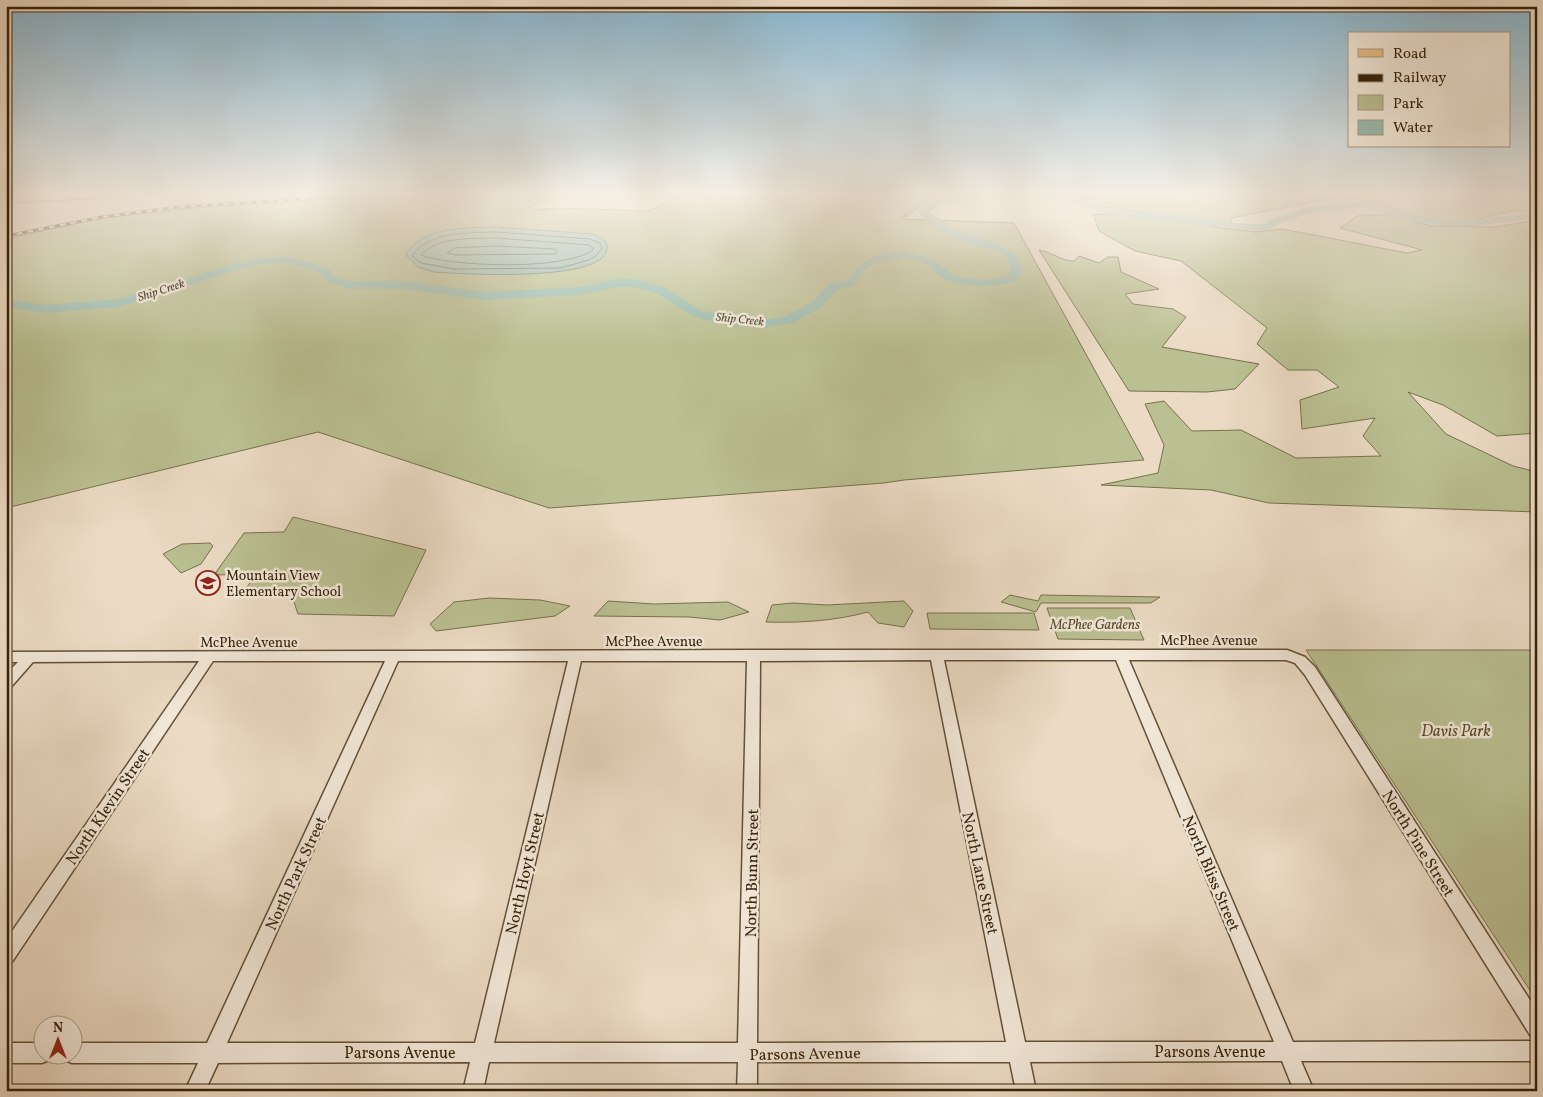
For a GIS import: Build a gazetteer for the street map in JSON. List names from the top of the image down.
{
  "streets": {
    "street": [
      "McPhee Avenue",
      "North Klevin Street",
      "North Pine Street",
      "North Park Street",
      "North Hoyt Street",
      "North Bunn Street",
      "North Lane Street",
      "North Bliss Street",
      "Parsons Avenue"
    ]
  },
  "crossings": [
    ["McPhee Avenue", "North Klevin Street"],
    ["McPhee Avenue", "North Pine Street"],
    ["McPhee Avenue", "North Park Street"],
    ["McPhee Avenue", "North Hoyt Street"],
    ["McPhee Avenue", "North Bunn Street"],
    ["McPhee Avenue", "North Lane Street"],
    ["McPhee Avenue", "North Bliss Street"],
    ["North Park Street", "Parsons Avenue"],
    ["North Hoyt Street", "Parsons Avenue"],
    ["North Bunn Street", "Parsons Avenue"],
    ["North Lane Street", "Parsons Avenue"],
    ["North Bliss Street", "Parsons Avenue"]
  ],
  "water": ["Ship Creek"],
  "parks": ["McPhee Gardens", "Davis Park"],
  "places": {
    "school or university": ["Mountain View Elementary School"]
  },
  "legend": [
    "Road",
    "Railway",
    "Park",
    "Water"
  ],
  "north": "top"
}
